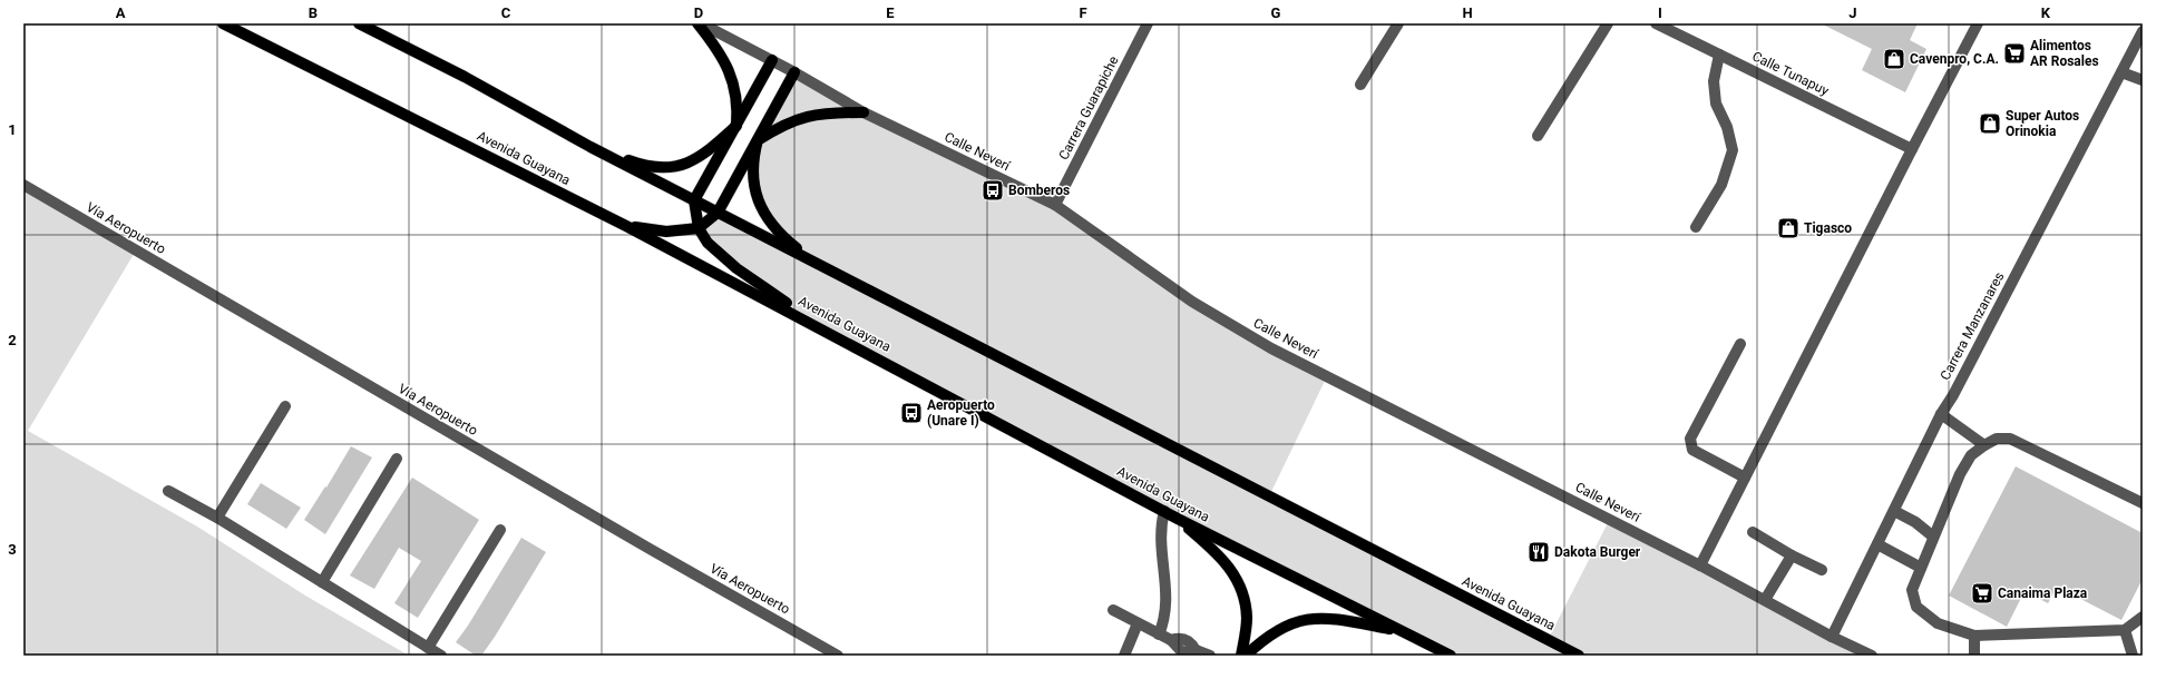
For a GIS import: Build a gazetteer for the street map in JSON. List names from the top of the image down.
{
  "streets": {
    "main road": ["Avenida Guayana"],
    "street": [
      "Calle Tunapuy",
      "Carrera Guarapiche",
      "Calle Neverí",
      "Vía Aeropuerto",
      "Carrera Manzanares"
    ]
  },
  "crossings": [
    ["Carrera Guarapiche", "Calle Neverí"],
    ["Calle Neverí", "Carrera Manzanares"]
  ],
  "places": {
    "supermarket": ["Alimentos AR Rosales", "Canaima Plaza"],
    "shop": ["Cavenpro, C.A.", "Super Autos Orinokia", "Tigasco"],
    "bus stop": ["Bomberos", "Aeropuerto (Unare I)"],
    "restaurant": ["Dakota Burger"]
  },
  "grid": {
    "columns": [
      "A",
      "B",
      "C",
      "D",
      "E",
      "F",
      "G",
      "H",
      "I",
      "J",
      "K"
    ],
    "rows": ["1", "2", "3"]
  }
}
